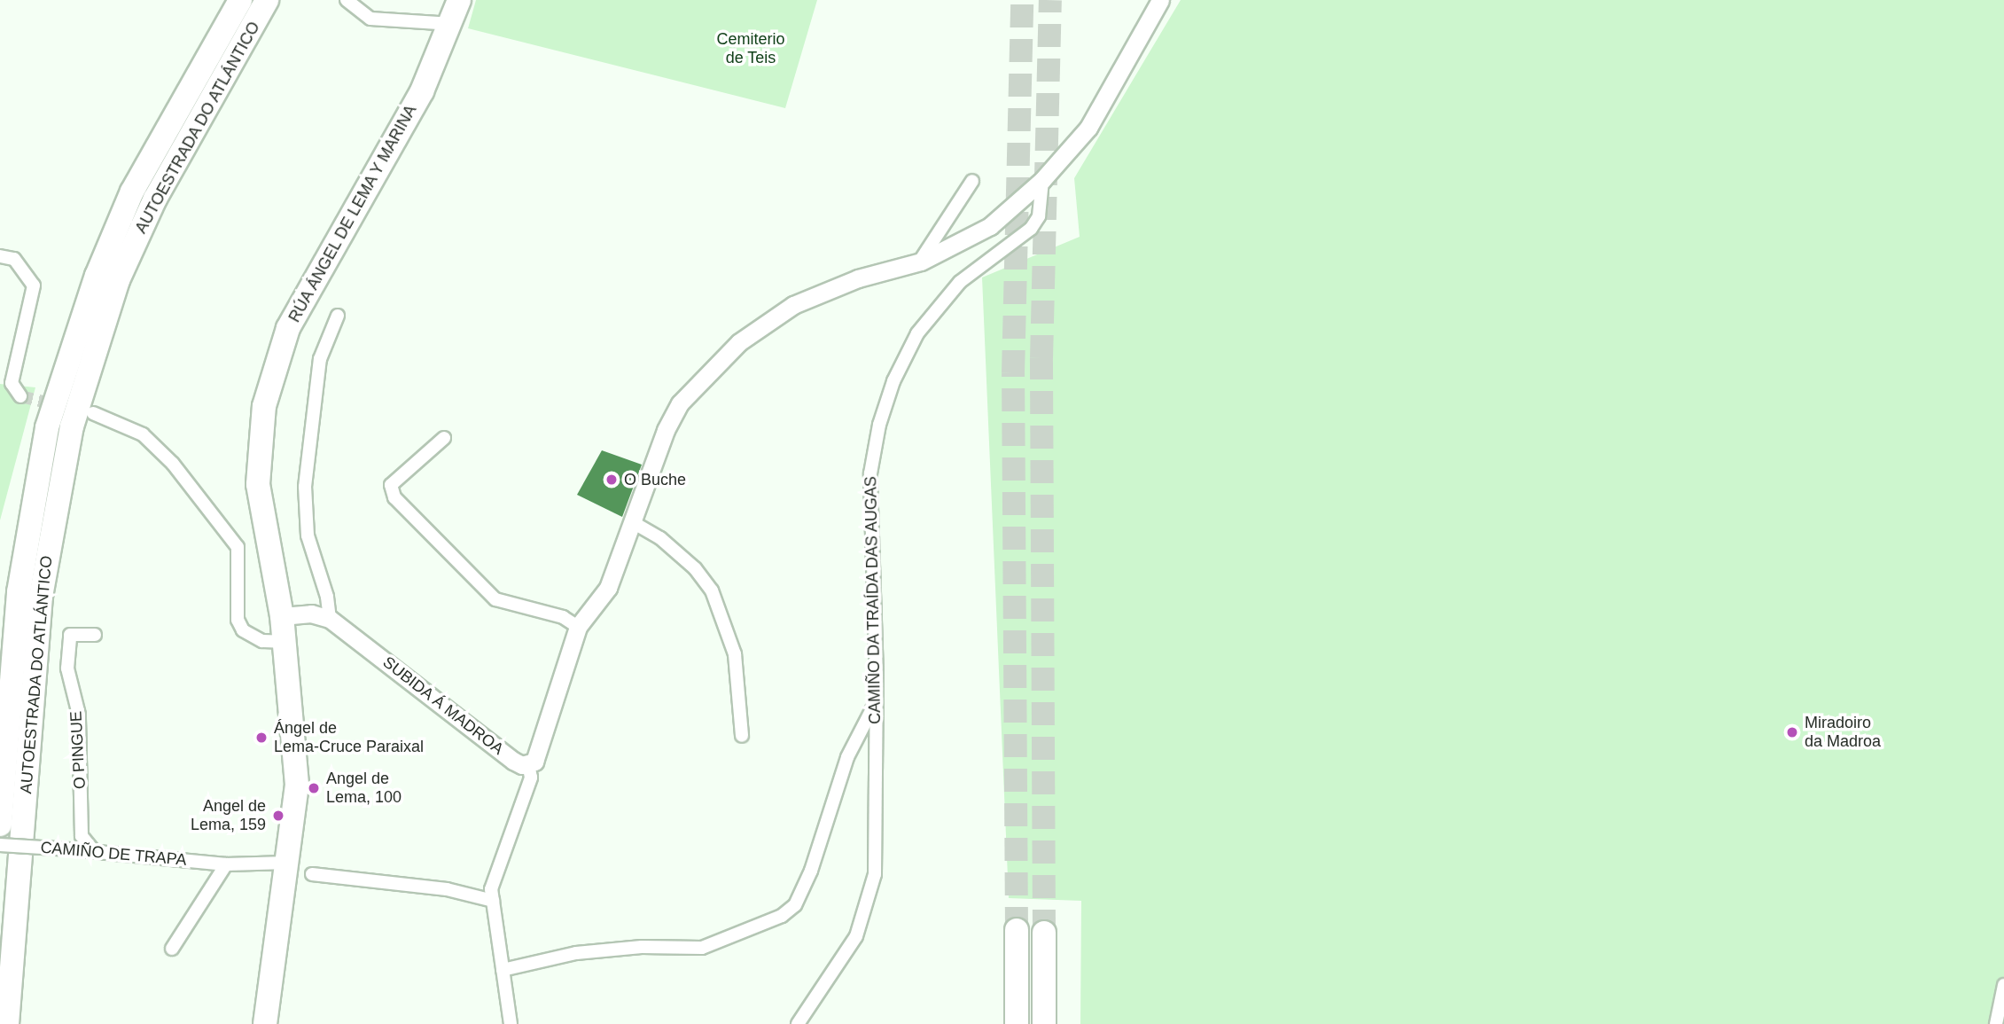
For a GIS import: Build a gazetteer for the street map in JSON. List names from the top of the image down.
{
  "streets": {
    "highway": ["AUTOESTRADA DO ATLÁNTICO", "RÚA ÁNGEL DE LEMA Y MARINA"],
    "street": [
      "CAMIÑO DA TRAÍDA DAS AUGAS",
      "SUBIDA Á MADROA",
      "O PINGUE",
      "CAMIÑO DE TRAPA"
    ]
  },
  "crossings": [
    ["RÚA ÁNGEL DE LEMA Y MARINA", "SUBIDA Á MADROA"],
    ["RÚA ÁNGEL DE LEMA Y MARINA", "CAMIÑO DE TRAPA"],
    ["O PINGUE", "CAMIÑO DE TRAPA"]
  ],
  "parks": ["Cemiterio de Teis"],
  "places": [
    "O Buche",
    "Miradoiro da Madroa",
    "Ángel de Lema-Cruce Paraixal",
    "Angel de Lema, 100",
    "Angel de Lema, 159"
  ]
}
